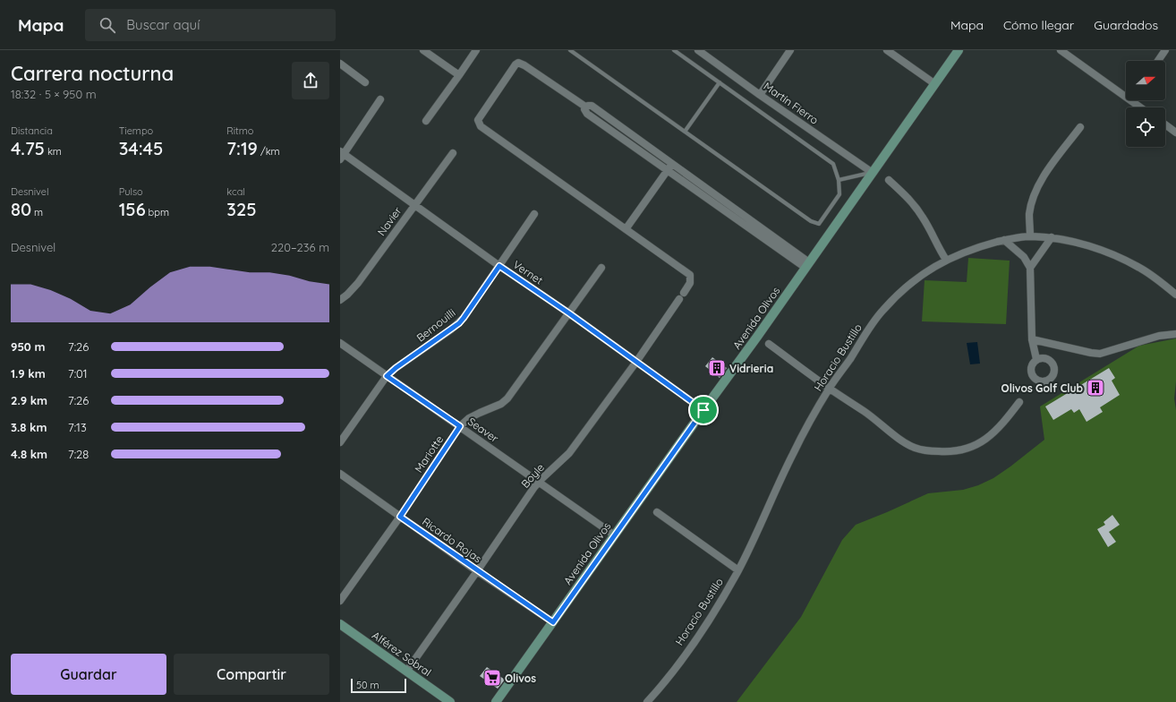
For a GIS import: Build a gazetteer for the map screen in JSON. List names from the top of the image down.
{
  "streets": {
    "street": [
      "Martín Fierro",
      "Navier",
      "Vernet",
      "Avenida Olivos",
      "Bernouilli",
      "Horacio Bustillo",
      "Seaver",
      "Mariotte",
      "Boyle",
      "Ricardo Rojas",
      "Alférez Sobral"
    ]
  },
  "crossings": [
    ["Martín Fierro", "Avenida Olivos"],
    ["Navier", "Vernet"],
    ["Vernet", "Avenida Olivos"],
    ["Vernet", "Bernouilli"],
    ["Vernet", "Mariotte"],
    ["Vernet", "Boyle"],
    ["Avenida Olivos", "Seaver"],
    ["Avenida Olivos", "Ricardo Rojas"],
    ["Bernouilli", "Seaver"],
    ["Seaver", "Mariotte"],
    ["Seaver", "Boyle"],
    ["Mariotte", "Ricardo Rojas"],
    ["Boyle", "Ricardo Rojas"],
    ["Boyle", "Alférez Sobral"]
  ],
  "places": {
    "building": ["Vidrieria", "Olivos Golf Club"],
    "supermarket": ["Olivos"]
  },
  "scale_bar": "50 m",
  "north": "right",
  "page": {
    "header": "Mapa",
    "search": "Buscar aquí",
    "nav": ["Mapa", "Cómo llegar", "Guardados"],
    "heading": ["Carrera nocturna", "18:32 · 5 × 950 m"],
    "stats": [
      ["Distancia", "4.75 km"],
      ["Tiempo", "34:45"],
      ["Ritmo", "7:19 /km"],
      ["Desnivel", "80 m"],
      ["Pulso", "156 bpm"],
      ["kcal", "325"]
    ],
    "chart": ["Desnivel", "220–236 m"],
    "list": [
      {
        "name": "950 m",
        "note": "7:26"
      },
      {
        "name": "1.9 km",
        "note": "7:01"
      },
      {
        "name": "2.9 km",
        "note": "7:26"
      },
      {
        "name": "3.8 km",
        "note": "7:13"
      },
      {
        "name": "4.8 km",
        "note": "7:28"
      }
    ],
    "buttons": ["Guardar", "Compartir"],
    "scale": "50 m"
  }
}
